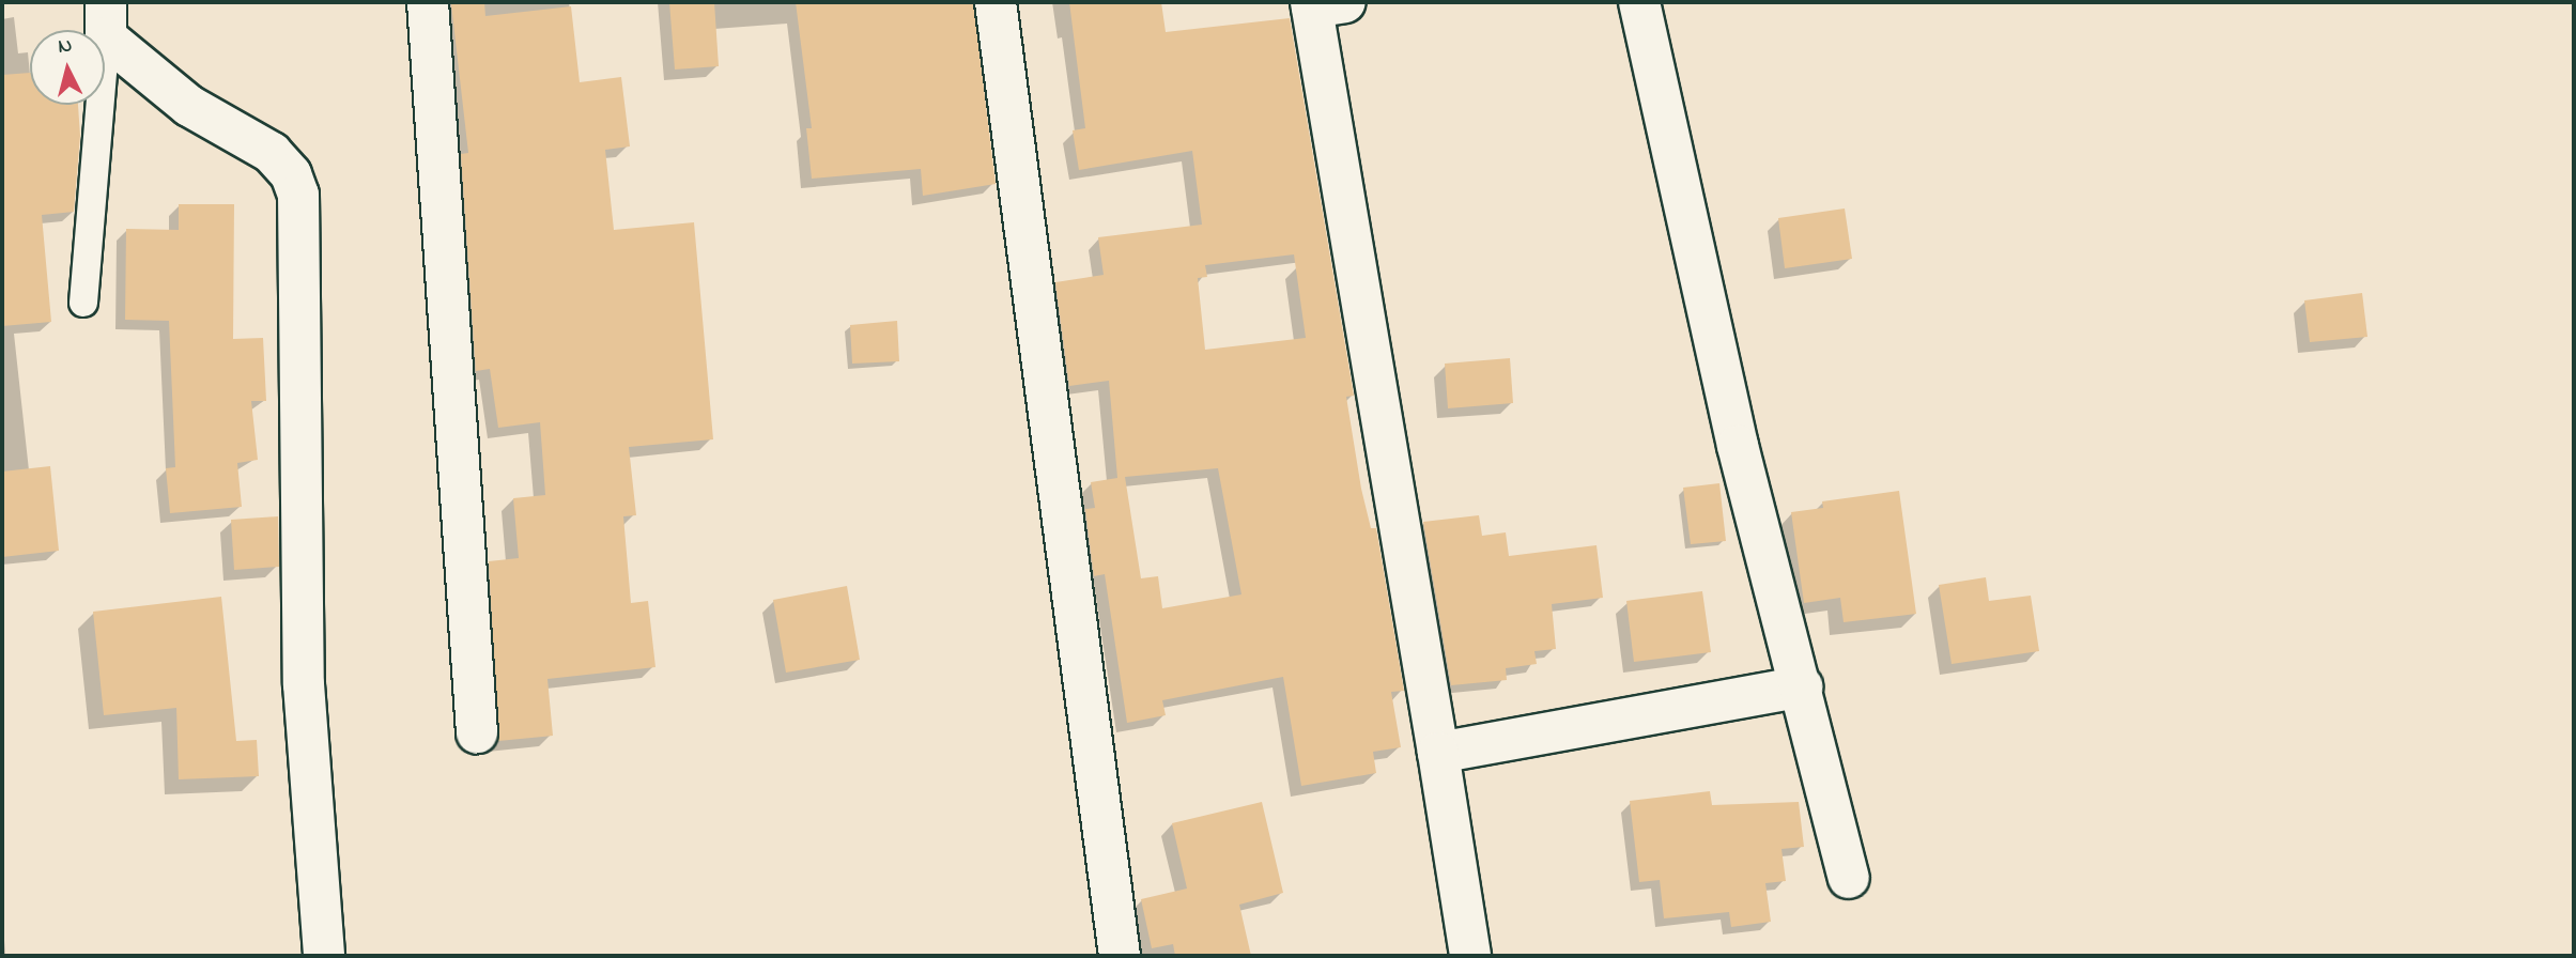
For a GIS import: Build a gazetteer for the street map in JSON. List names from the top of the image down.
{
  "north": "top"
}
